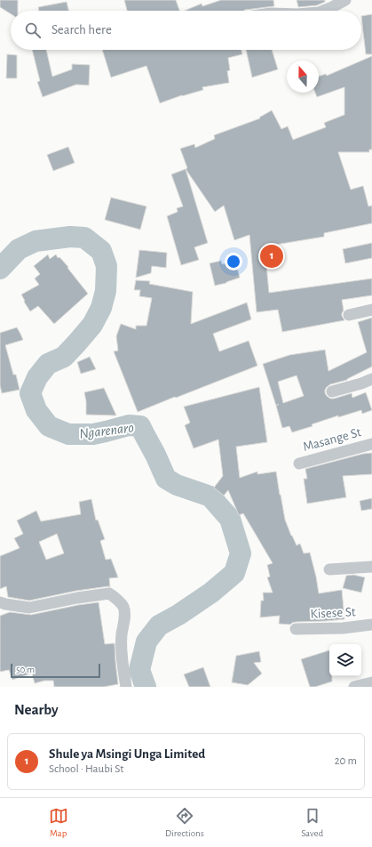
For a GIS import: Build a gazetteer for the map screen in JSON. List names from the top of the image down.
{
  "streets": {
    "street": ["Masange St", "Kisese St"]
  },
  "water": ["Ngarenaro"],
  "scale_bar": "50 m",
  "north": "top",
  "page": {
    "search": "Search here",
    "pins": "1",
    "scale": "50 m",
    "heading": "Nearby",
    "list": [
      {
        "mark": "1",
        "name": "Shule ya Msingi Unga Limited",
        "note": "School · Haubi St",
        "value": "20 m"
      }
    ],
    "nav": ["Map", "Directions", "Saved"]
  }
}
